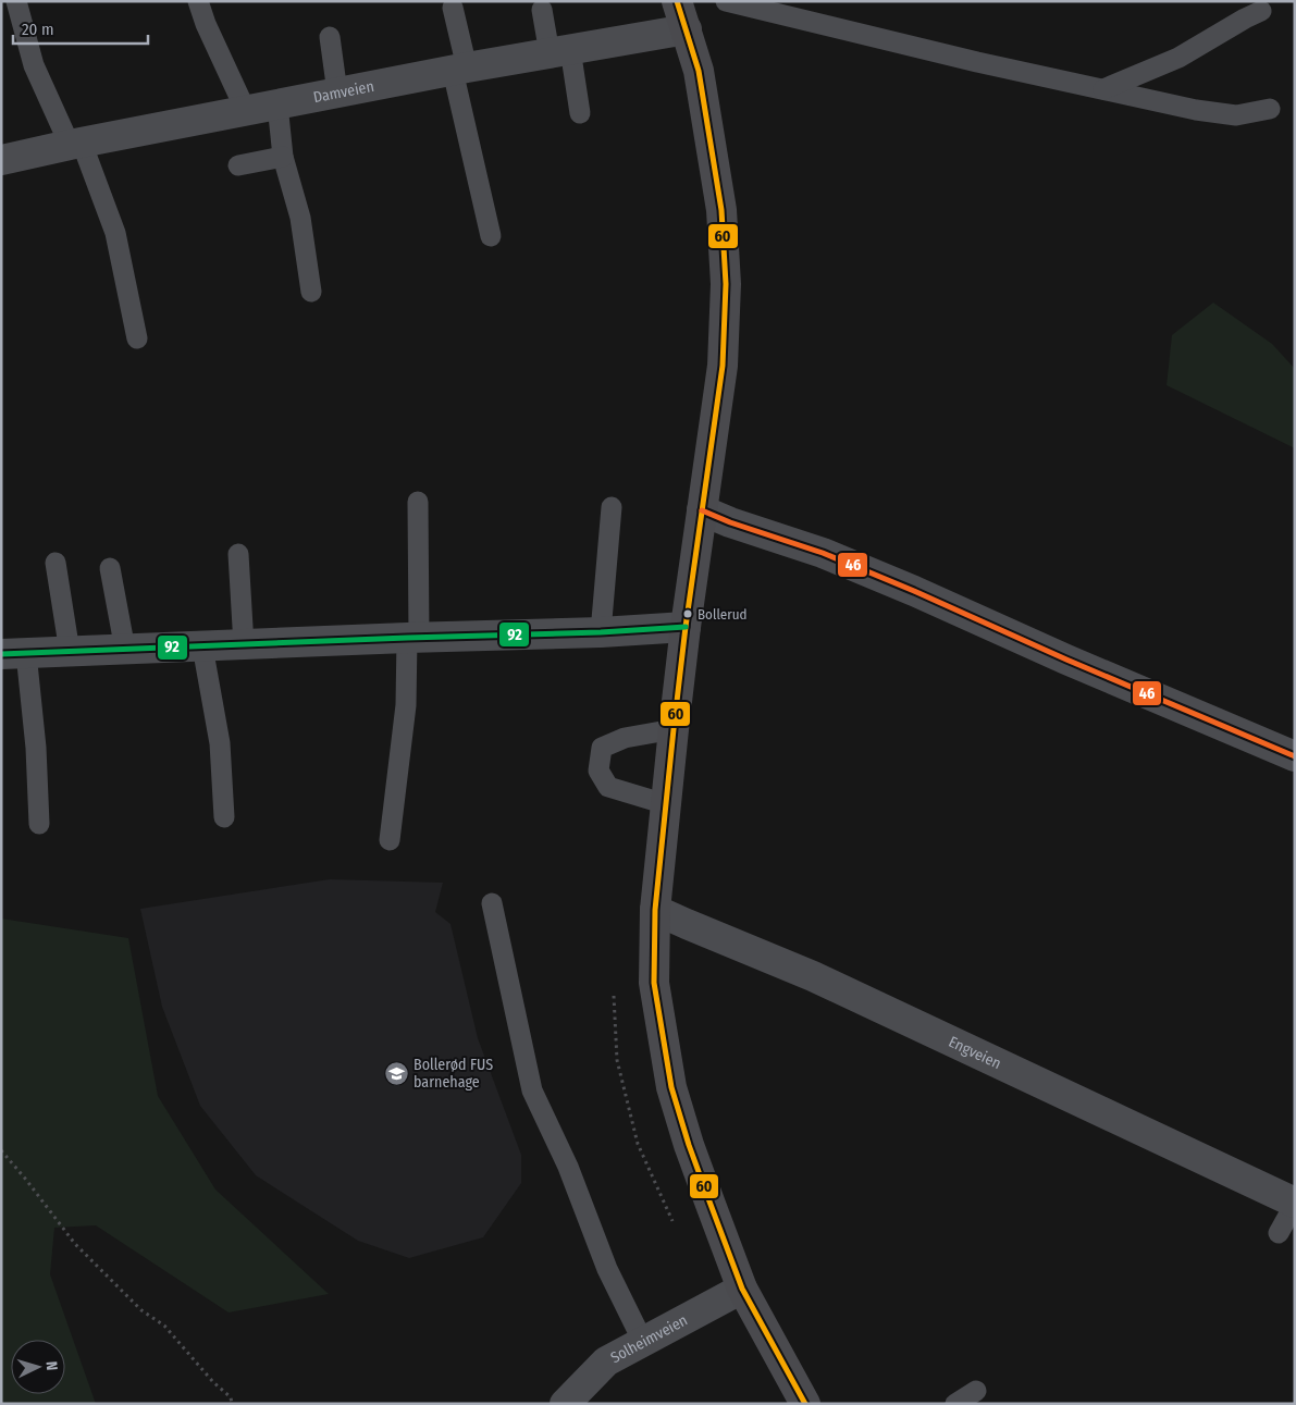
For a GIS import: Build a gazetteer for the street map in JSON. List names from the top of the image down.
{
  "streets": {
    "street": ["Damveien", "Engveien", "Solheimveien"]
  },
  "places": {
    "other": ["Bollerud"],
    "school or university": ["Bollerød FUS barnehage"]
  },
  "lines": ["transit line 60", "transit line 46", "transit line 92"],
  "scale_bar": "20 m",
  "north": "right"
}
